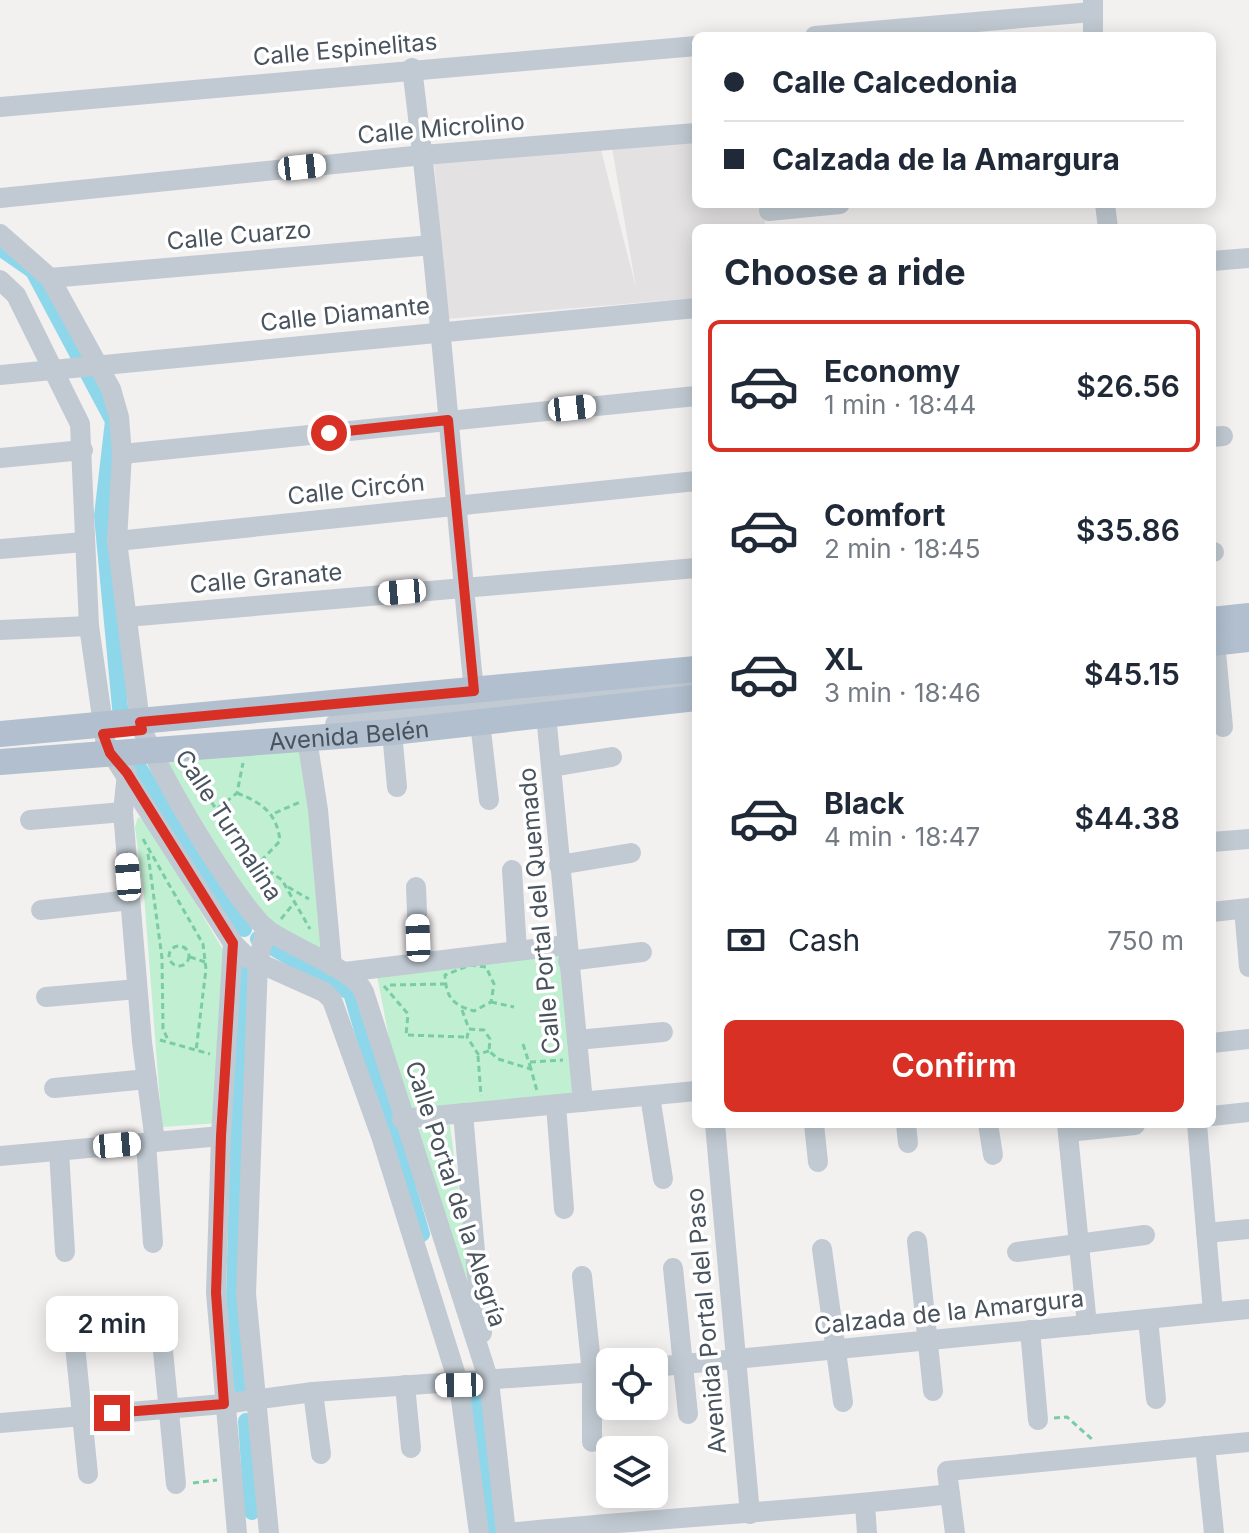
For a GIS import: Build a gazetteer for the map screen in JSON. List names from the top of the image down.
{
  "streets": {
    "main road": ["Avenida Belén"],
    "street": [
      "Calle Espinelitas",
      "Calle Microlino",
      "Calle Cuarzo",
      "Calle Diamante",
      "Calle Circón",
      "Calle Granate",
      "Calle Turmalina",
      "Calle Portal del Quemado",
      "Calle Portal de la Alegría",
      "Calzada de la Amargura",
      "Avenida Portal del Paso"
    ]
  },
  "crossings": [
    ["Calle Cuarzo", "Calle Turmalina"],
    ["Calle Diamante", "Calle Turmalina"],
    ["Calle Circón", "Calle Turmalina"],
    ["Calle Granate", "Calle Turmalina"],
    ["Avenida Belén", "Calle Turmalina"],
    ["Avenida Belén", "Calle Portal del Quemado"],
    ["Calle Turmalina", "Calle Portal de la Alegría"],
    ["Calzada de la Amargura", "Avenida Portal del Paso"]
  ],
  "page": {
    "banner": ["Calle Calcedonia", "Calzada de la Amargura"],
    "heading": "Choose a ride",
    "list": [
      {
        "name": "Economy",
        "note": "1 min · 18:44",
        "value": "$26.56"
      },
      {
        "name": "Comfort",
        "note": "2 min · 18:45",
        "value": "$35.86"
      },
      {
        "name": "XL",
        "note": "3 min · 18:46",
        "value": "$45.15"
      },
      {
        "name": "Black",
        "note": "4 min · 18:47",
        "value": "$44.38"
      }
    ],
    "pay": ["Cash", "750 m"],
    "buttons": "Confirm",
    "bubble": "2 min"
  }
}
